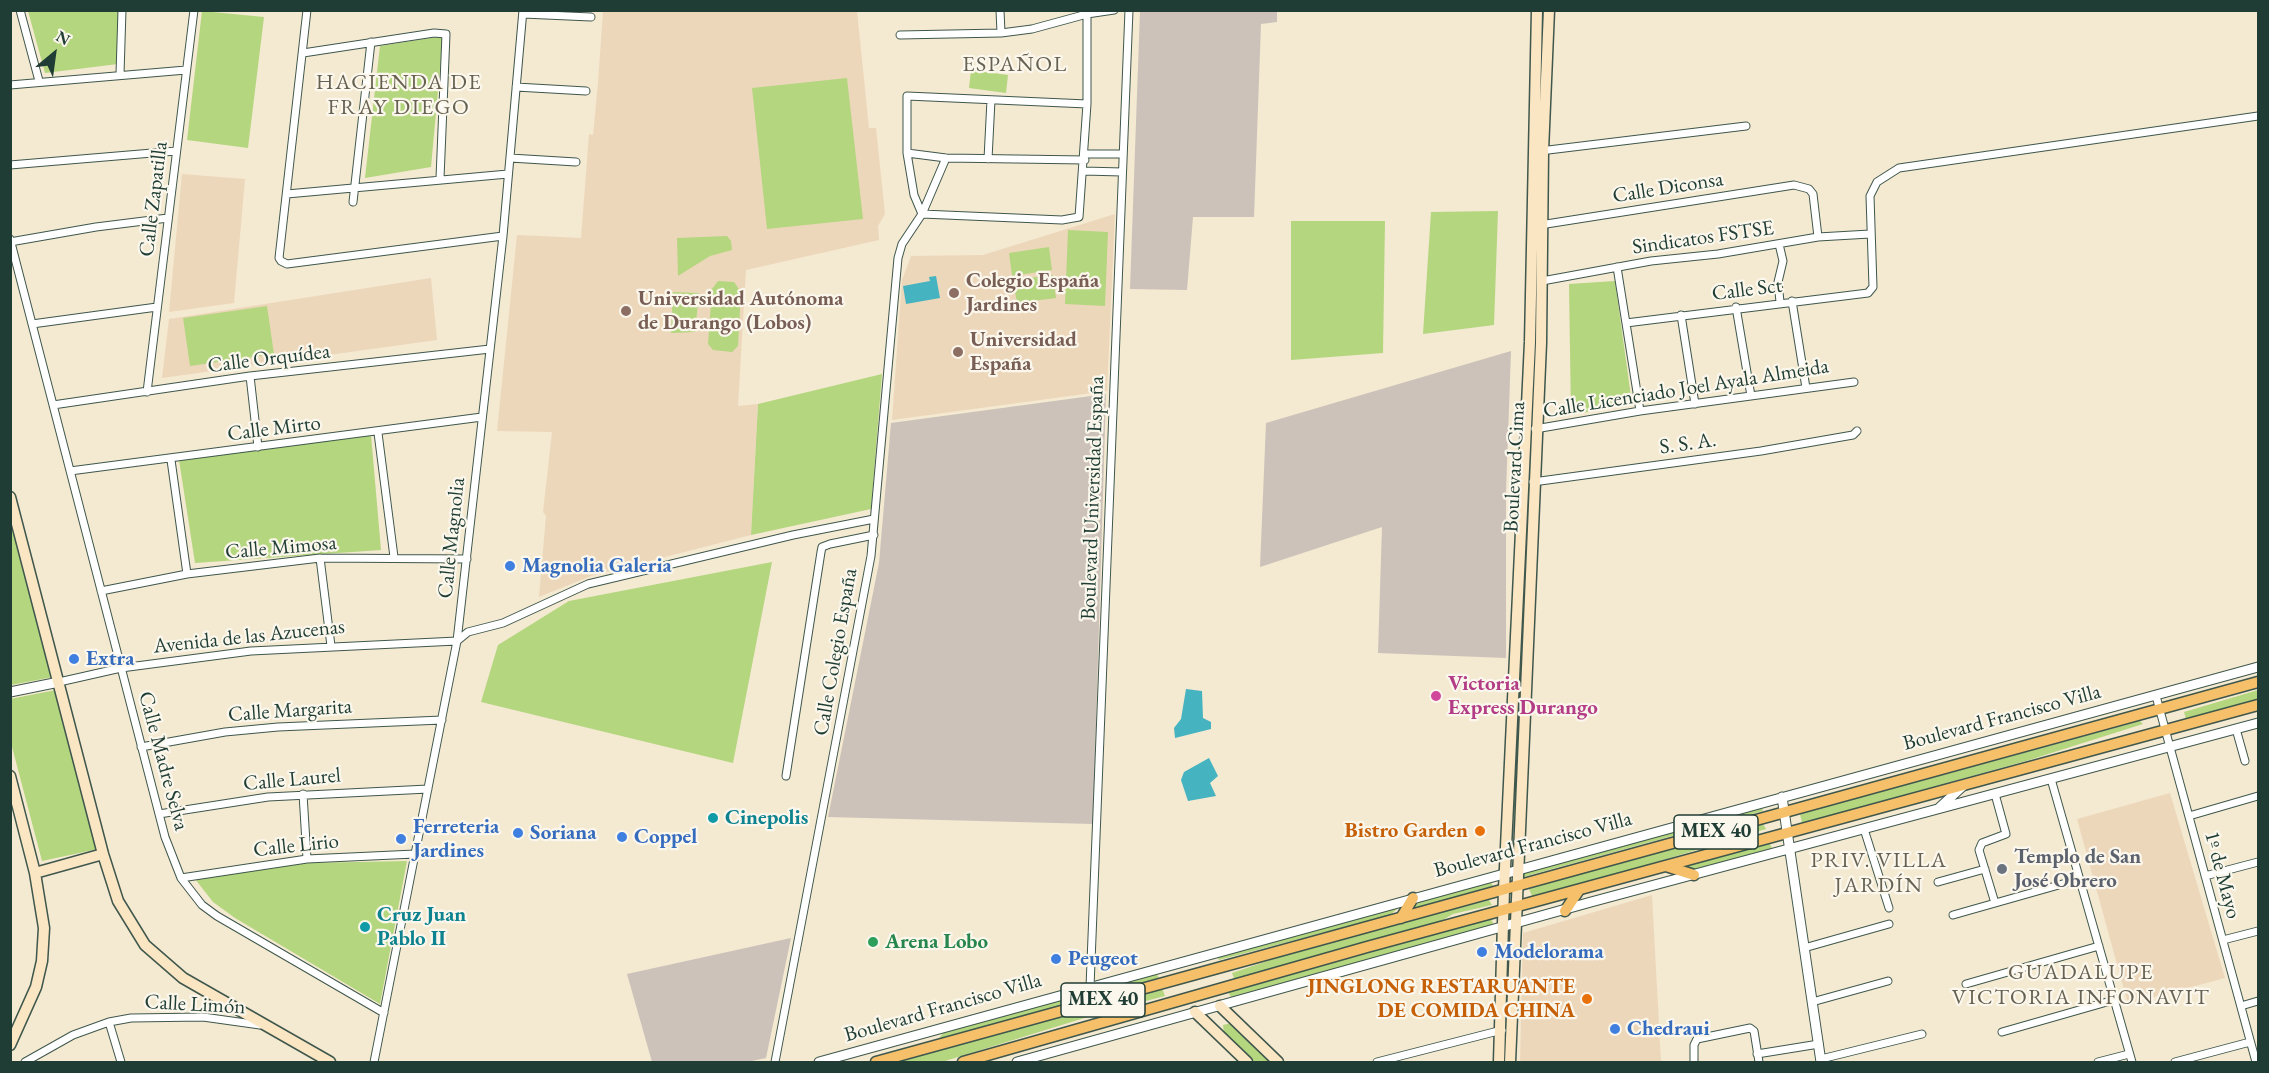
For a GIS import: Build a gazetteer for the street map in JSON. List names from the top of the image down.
{
  "streets": {
    "main road": ["Boulevard Cima", "Boulevard Francisco Villa", "MEX 40"],
    "street": [
      "Calle Diconsa",
      "Calle Zapatilla",
      "Sindicatos FSTSE",
      "Calle Sct",
      "Calle Orquídea",
      "Calle Licenciado Joel Ayala Almeida",
      "Calle Mirto",
      "S. S. A.",
      "Boulevard Universidad España",
      "Calle Magnolia",
      "Calle Mimosa",
      "Avenida de las Azucenas",
      "Calle Colegio España",
      "Calle Margarita",
      "Calle Madre Selva",
      "Calle Laurel",
      "Calle Lirio",
      "1º de Mayo",
      "Calle Limón"
    ]
  },
  "crossings": [
    ["Calle Diconsa", "Sindicatos FSTSE"],
    ["Calle Diconsa", "Boulevard Cima"],
    ["Calle Zapatilla", "Calle Orquídea"],
    ["Sindicatos FSTSE", "Calle Sct"],
    ["Sindicatos FSTSE", "Boulevard Cima"],
    ["Calle Orquídea", "Calle Magnolia"],
    ["Calle Orquídea", "Calle Madre Selva"],
    ["Calle Licenciado Joel Ayala Almeida", "Boulevard Cima"],
    ["Calle Mirto", "Calle Magnolia"],
    ["Calle Mirto", "Calle Madre Selva"],
    ["S. S. A.", "Boulevard Cima"],
    ["Boulevard Cima", "Boulevard Francisco Villa"],
    ["Boulevard Cima", "MEX 40"],
    ["Boulevard Universidad España", "Boulevard Francisco Villa"],
    ["Calle Magnolia", "Calle Mimosa"],
    ["Calle Magnolia", "Avenida de las Azucenas"],
    ["Calle Magnolia", "Calle Margarita"],
    ["Calle Magnolia", "Calle Madre Selva"],
    ["Calle Magnolia", "Calle Laurel"],
    ["Calle Magnolia", "Calle Lirio"],
    ["Calle Mimosa", "Calle Madre Selva"],
    ["Avenida de las Azucenas", "Calle Madre Selva"],
    ["Calle Margarita", "Calle Madre Selva"],
    ["Boulevard Francisco Villa", "1º de Mayo"],
    ["Calle Madre Selva", "Calle Laurel"],
    ["Calle Madre Selva", "Calle Lirio"],
    ["MEX 40", "1º de Mayo"]
  ],
  "districts": [
    "ESPAÑOL",
    "HACIENDA DE FRAY DIEGO",
    "PRIV. VILLA JARDÍN",
    "GUADALUPE VICTORIA INFONAVIT"
  ],
  "places": [
    "Colegio España Jardines",
    "Universidad Autónoma de Durango (Lobos)",
    "Universidad España",
    "Magnolia Galeria",
    "Extra",
    "Victoria Express Durango",
    "Cinepolis",
    "Bistro Garden",
    "Soriana",
    "Coppel",
    "Ferreteria Jardines",
    "Templo de San José Obrero",
    "Cruz Juan Pablo II",
    "Arena Lobo",
    "Modelorama",
    "Peugeot",
    "JINGLONG RESTARUANTE DE COMIDA CHINA",
    "Chedraui"
  ],
  "north": "top right"
}
